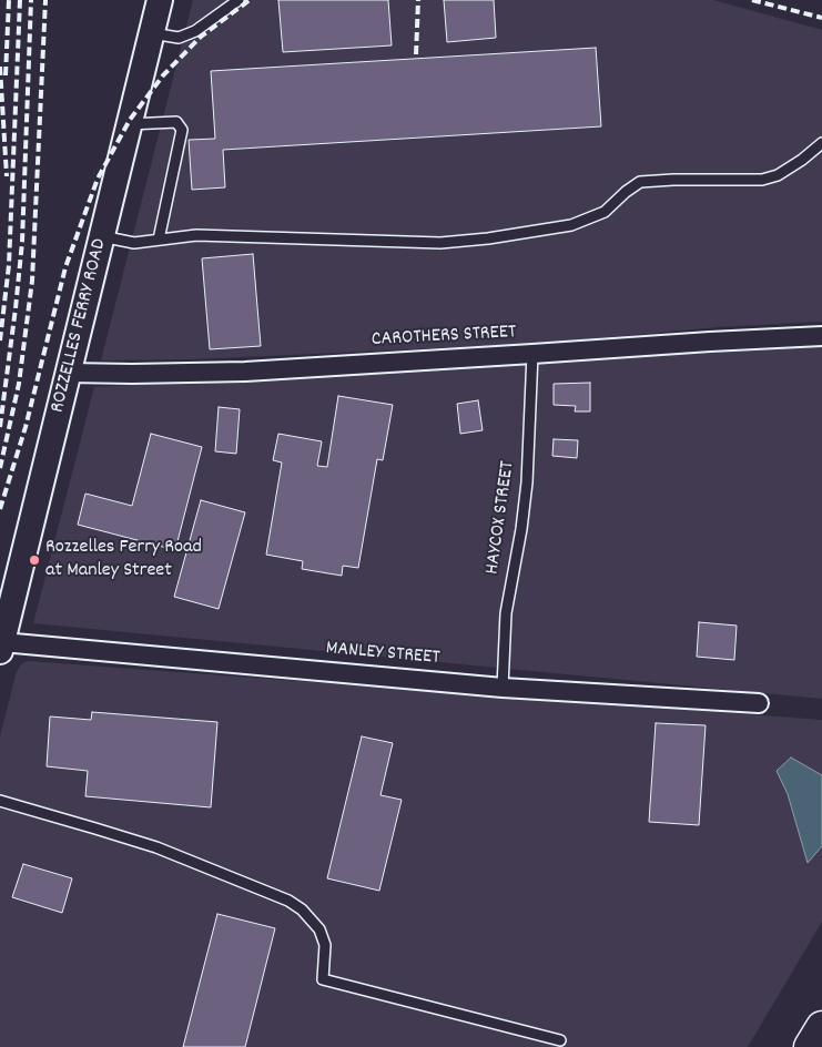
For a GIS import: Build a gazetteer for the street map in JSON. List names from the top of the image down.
{
  "streets": {
    "street": ["ROZZELLES FERRY ROAD", "CAROTHERS STREET", "MANLEY STREET"],
    "lane": ["HAYCOX STREET"]
  },
  "crossings": [
    ["ROZZELLES FERRY ROAD", "CAROTHERS STREET"],
    ["ROZZELLES FERRY ROAD", "MANLEY STREET"],
    ["CAROTHERS STREET", "HAYCOX STREET"],
    ["HAYCOX STREET", "MANLEY STREET"]
  ],
  "places": ["Rozzelles Ferry Road at Manley Street"]
}
